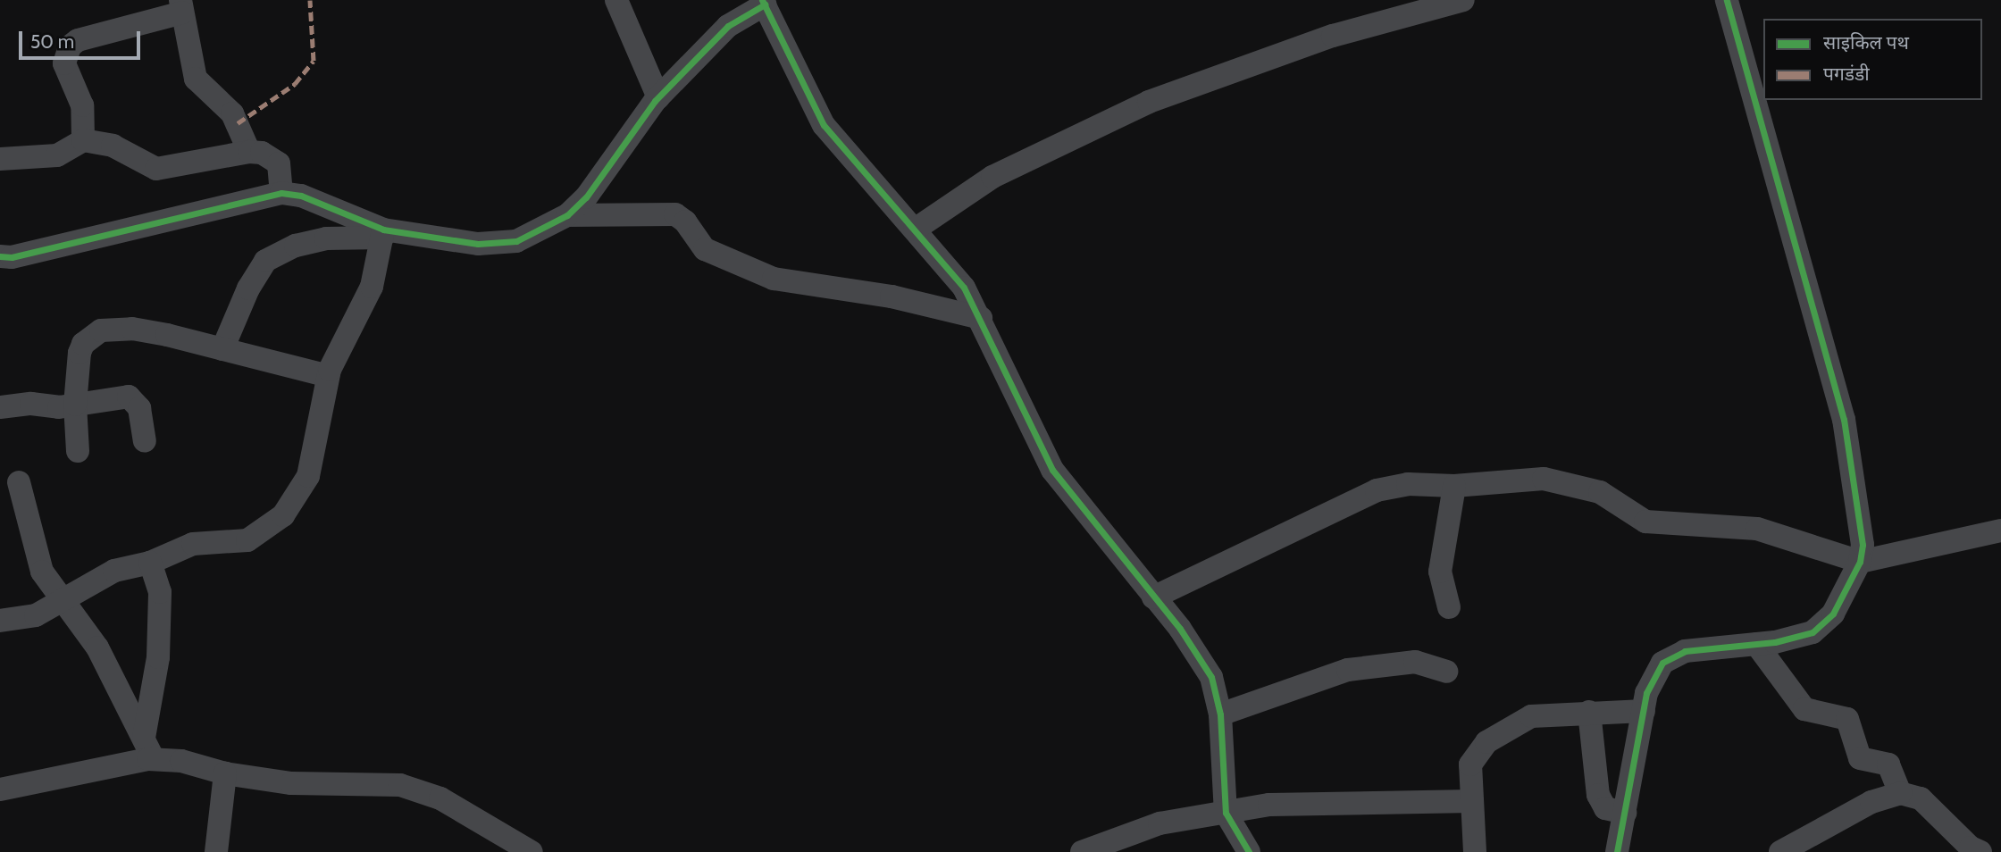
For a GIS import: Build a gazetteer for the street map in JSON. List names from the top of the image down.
{
  "legend": ["साइकिल पथ", "पगडंडी"],
  "scale_bar": "50 m"
}
